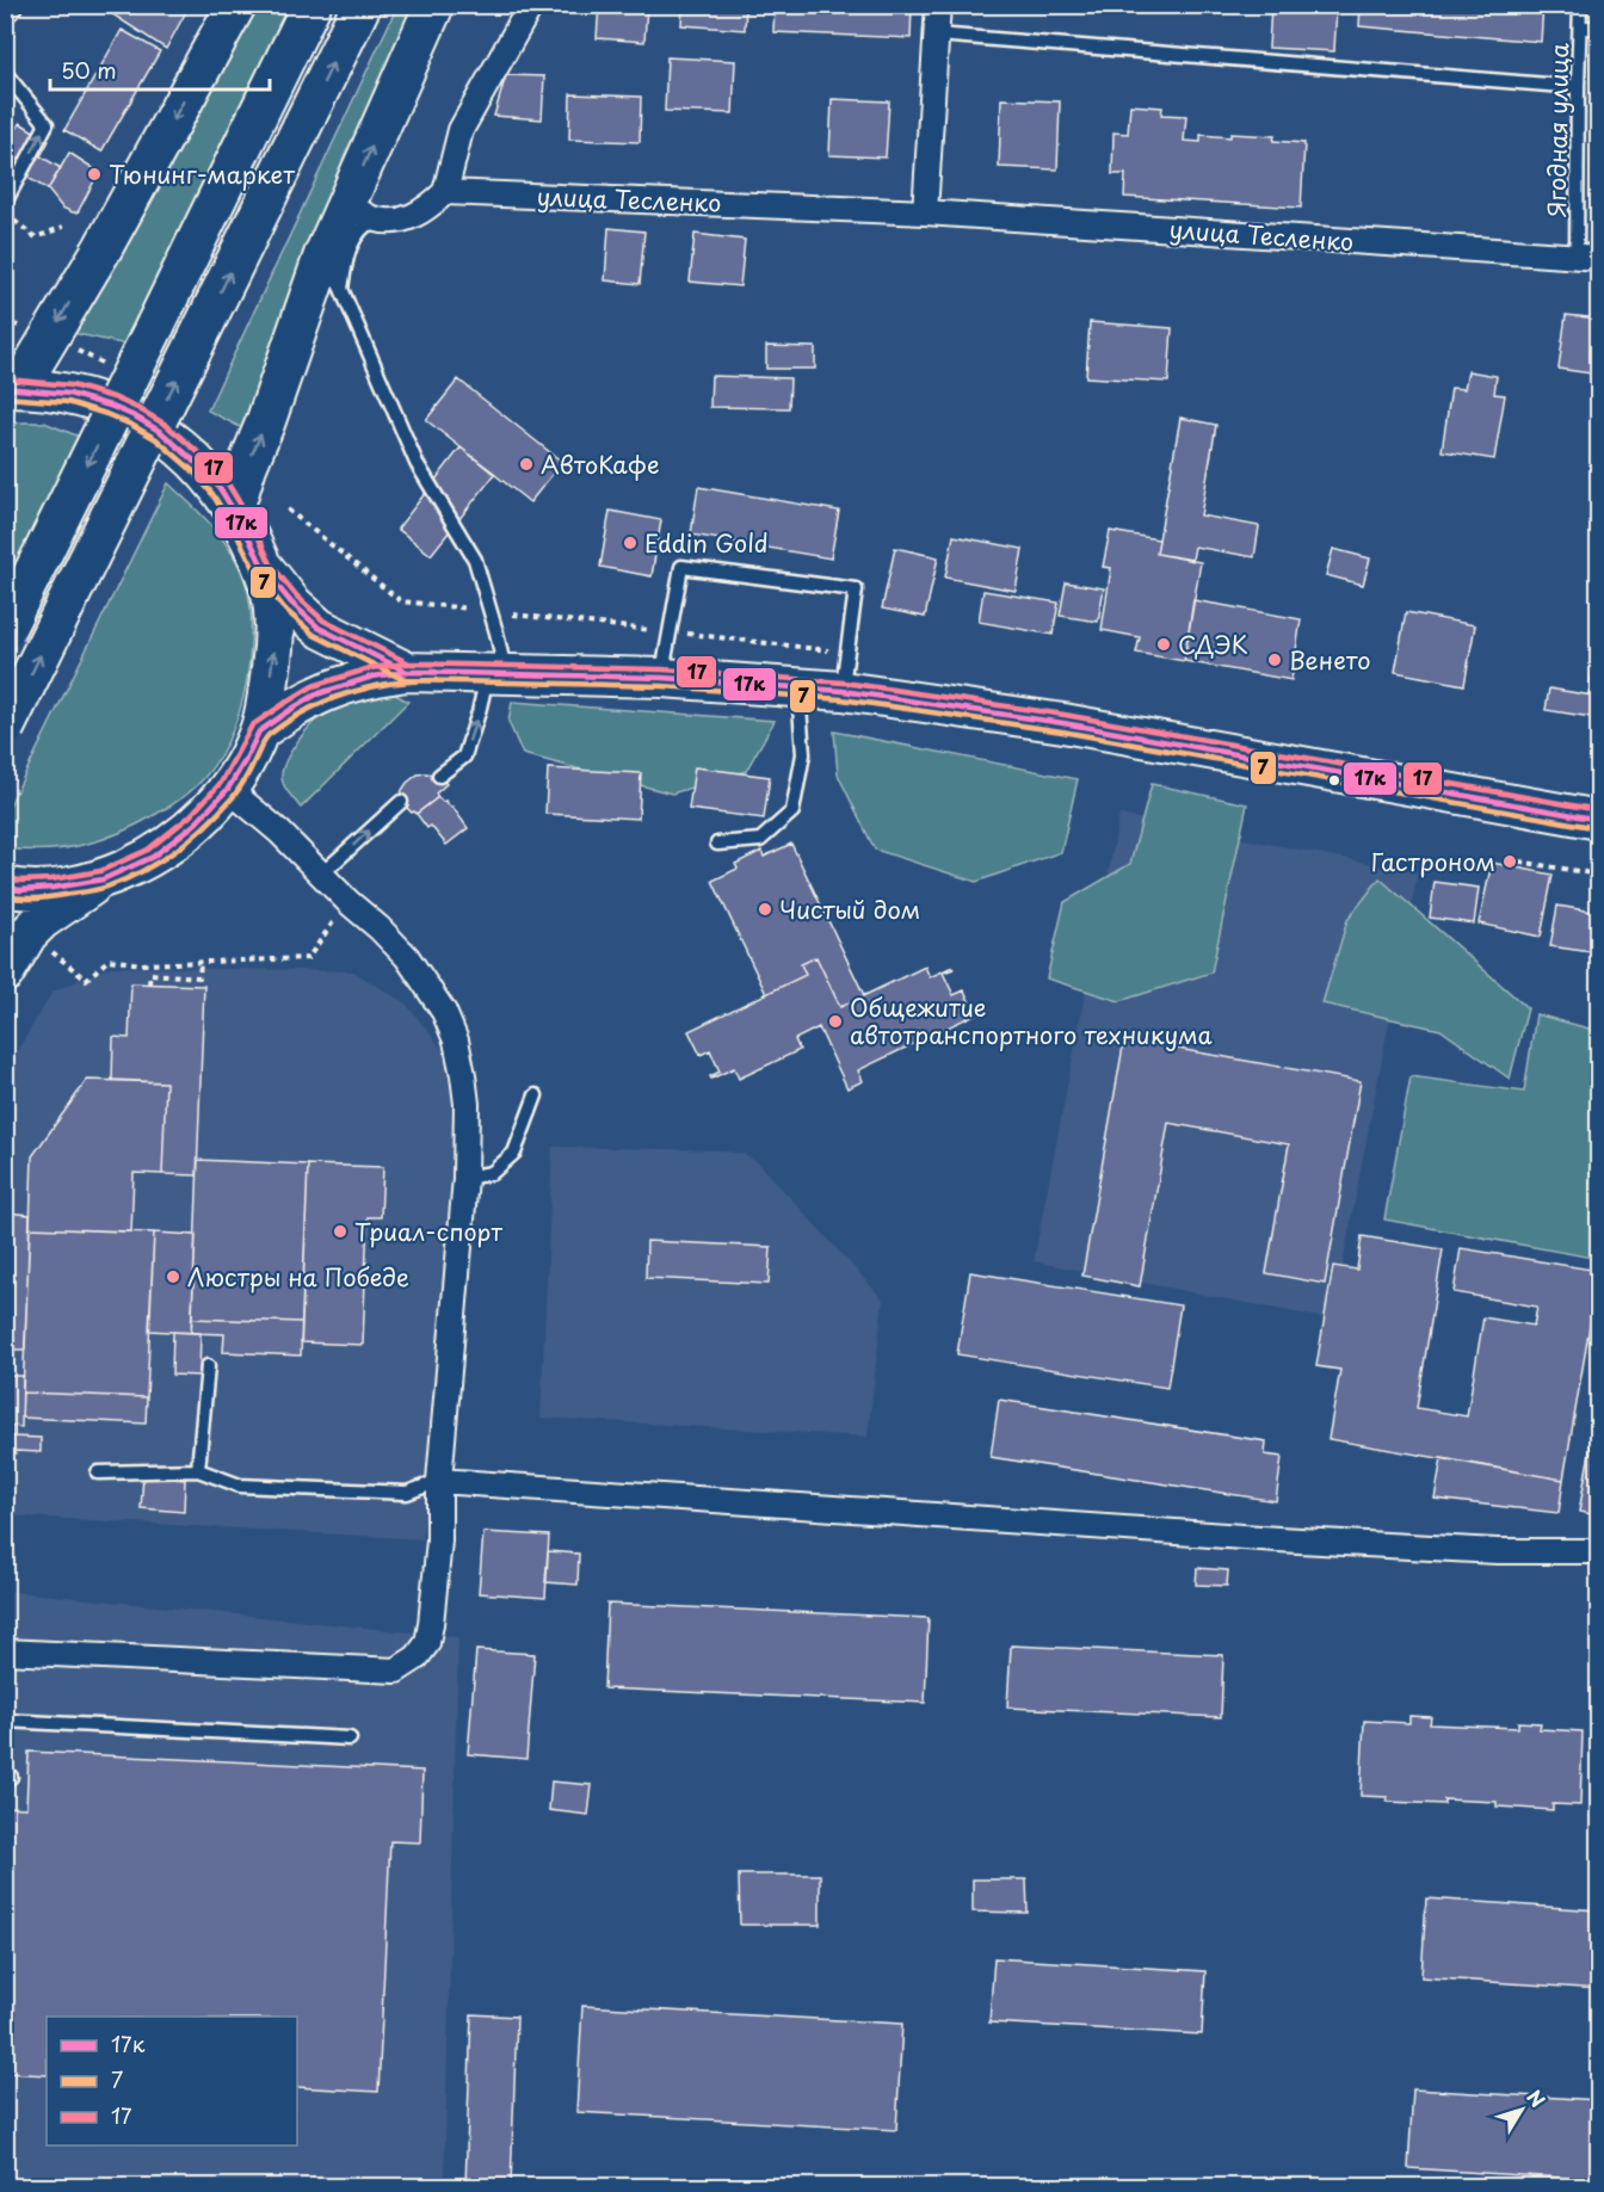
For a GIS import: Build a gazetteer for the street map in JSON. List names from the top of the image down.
{
  "streets": {
    "street": ["улица Тесленко"],
    "lane": ["Ягодная улица"]
  },
  "crossings": [
    ["Ягодная улица", "улица Тесленко"]
  ],
  "places": [
    "Тюнинг-маркет",
    "АвтоКафе",
    "Eddin Gold",
    "СДЭК",
    "Венето",
    "Гастроном",
    "Чистый дом",
    "Общежитие автотранспортного техникума",
    "Триал-спорт",
    "Люстры на Победе"
  ],
  "lines": ["transit line 17", "transit line 17к", "transit line 7"],
  "legend": ["17к", "7", "17"],
  "scale_bar": "50 m",
  "north": "top right"
}
